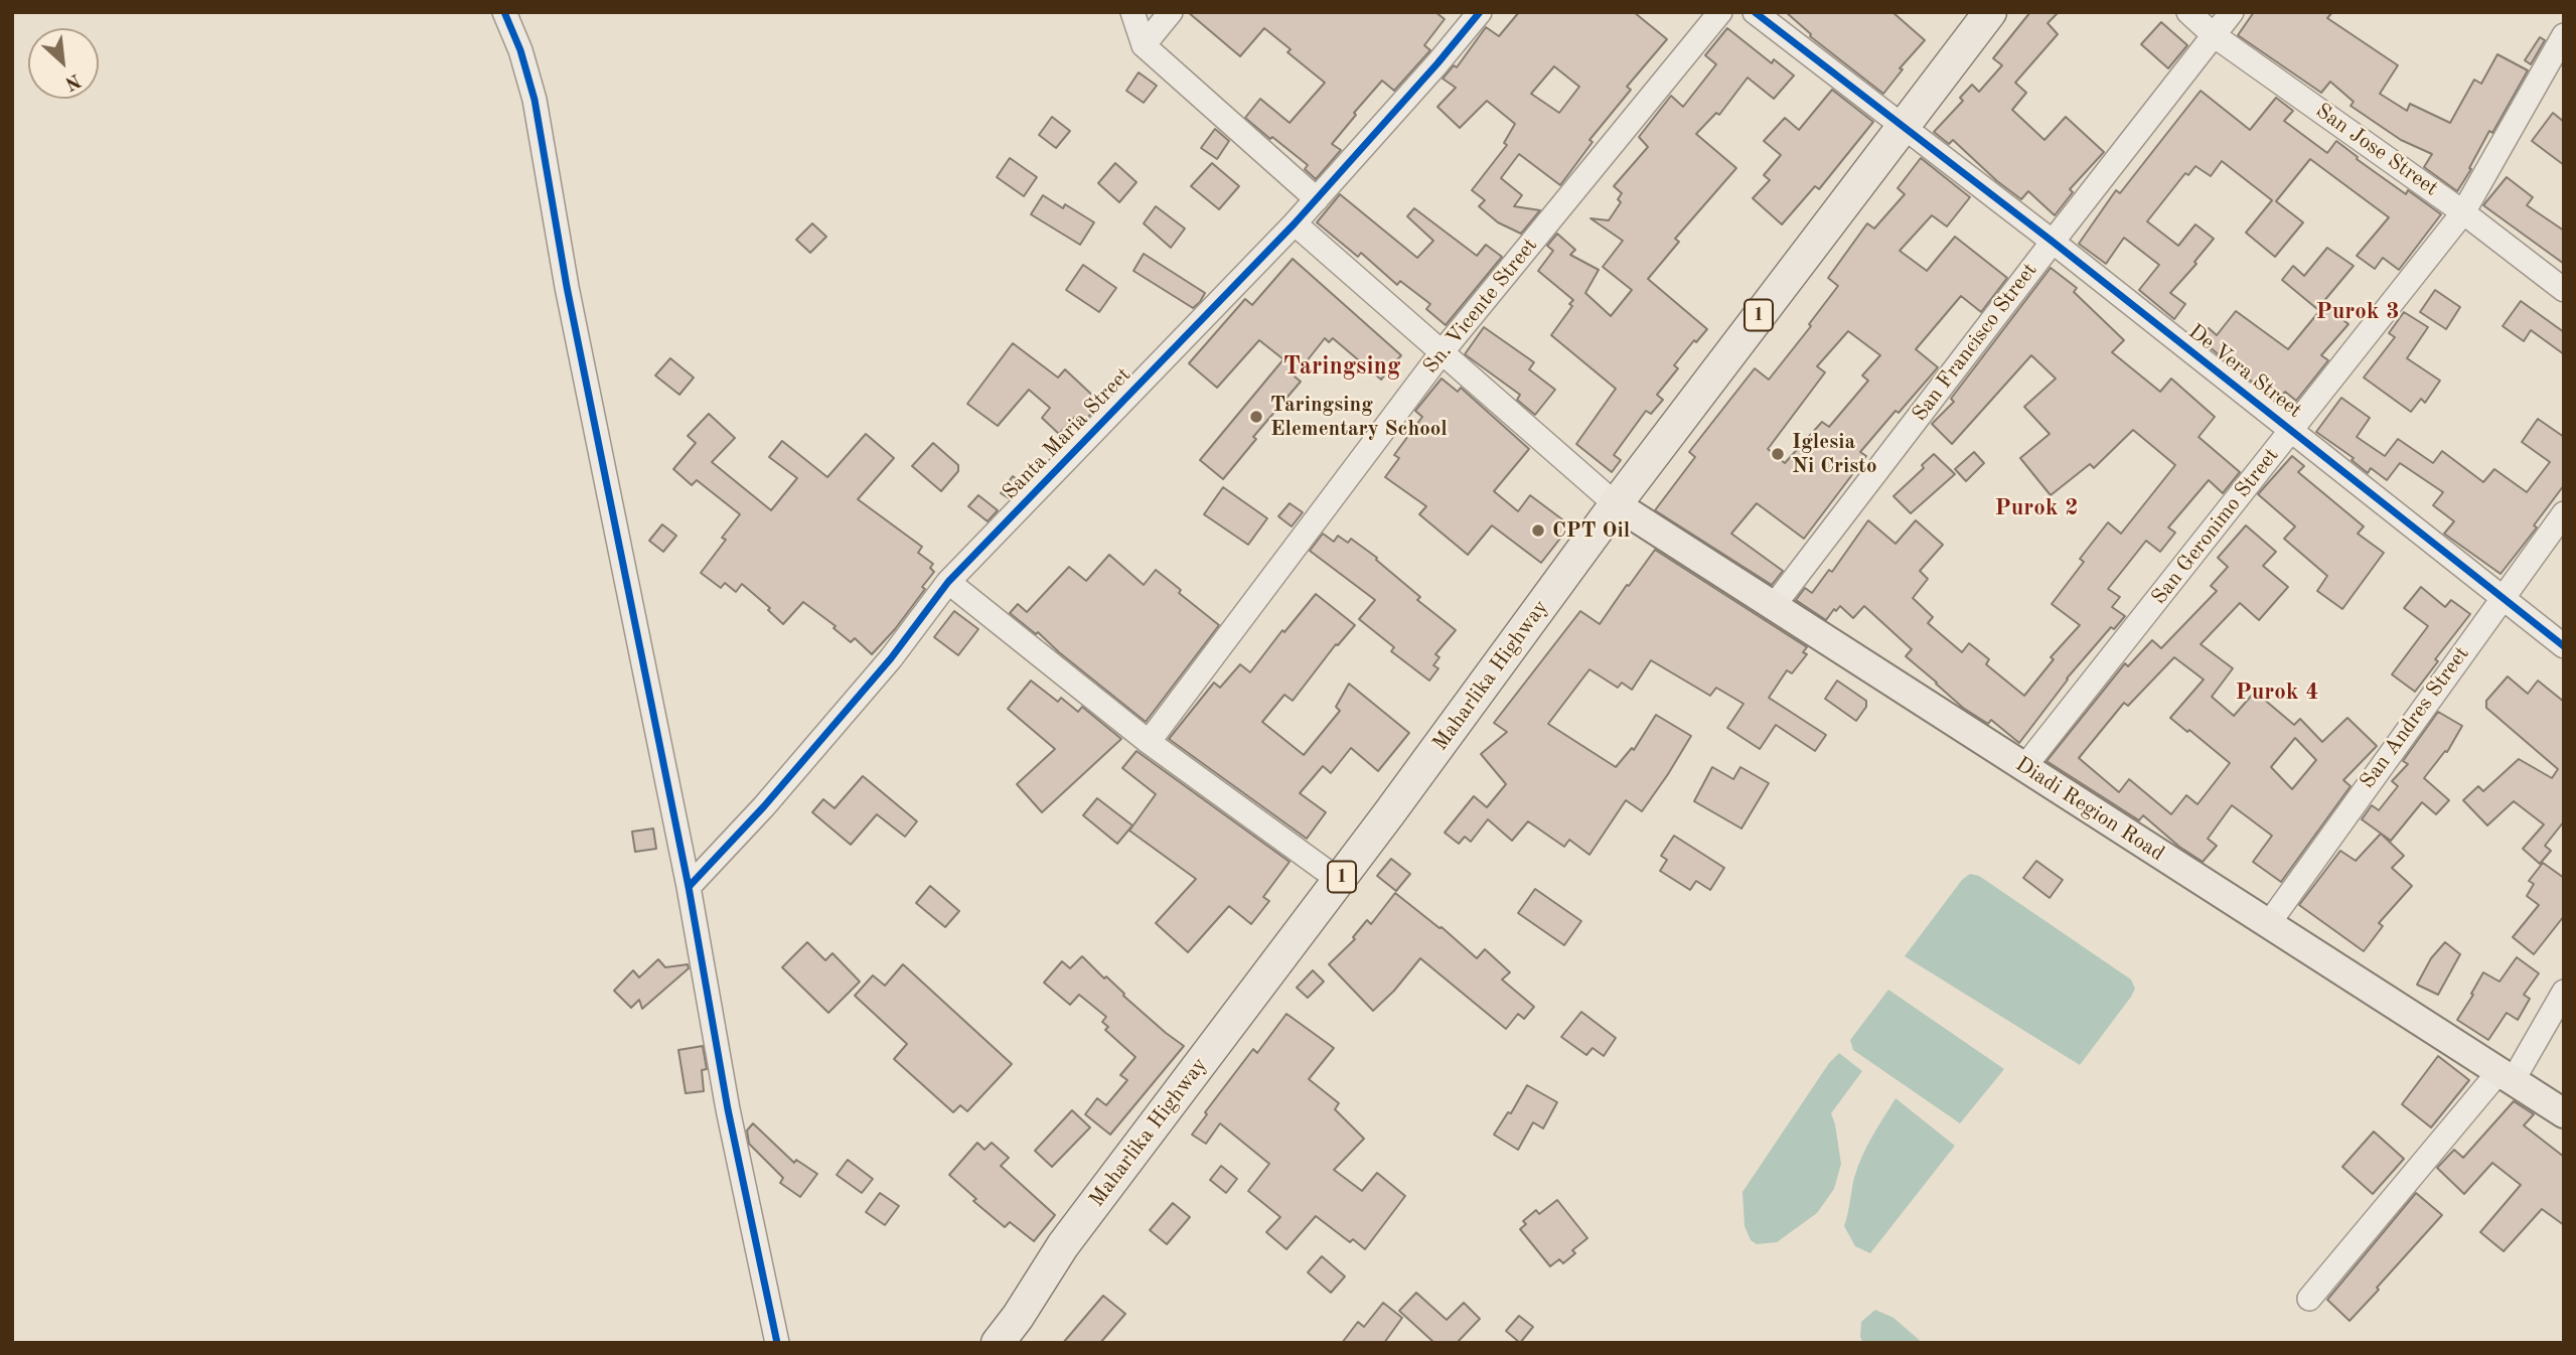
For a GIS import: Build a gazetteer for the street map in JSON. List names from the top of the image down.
{
  "streets": {
    "highway": ["1", "Maharlika Highway"],
    "main road": ["Diadi Region Road"],
    "street": [
      "San Jose Street",
      "Sn. Vicente Street",
      "San Francisco Street",
      "De Vera Street",
      "Santa Maria Street",
      "San Geronimo Street",
      "San Andres Street"
    ]
  },
  "crossings": [
    ["San Jose Street", "San Francisco Street"],
    ["San Jose Street", "San Geronimo Street"],
    ["San Francisco Street", "De Vera Street"],
    ["San Francisco Street", "Diadi Region Road"],
    ["De Vera Street", "San Geronimo Street"],
    ["De Vera Street", "Maharlika Highway"],
    ["De Vera Street", "San Andres Street"],
    ["San Geronimo Street", "Diadi Region Road"],
    ["Maharlika Highway", "Diadi Region Road"],
    ["San Andres Street", "Diadi Region Road"]
  ],
  "districts": [
    "Purok 3",
    "Taringsing",
    "Purok 2",
    "Purok 4"
  ],
  "places": ["Taringsing Elementary School", "Iglesia Ni Cristo", "CPT Oil"],
  "north": "bottom right"
}
